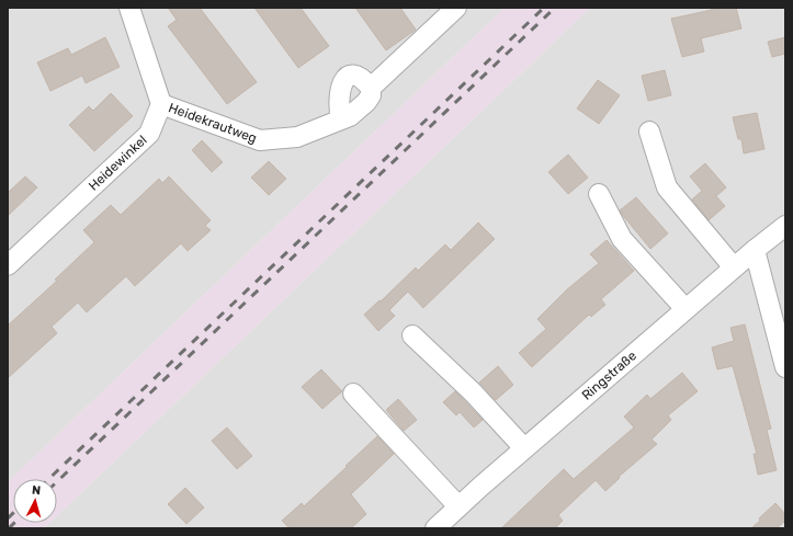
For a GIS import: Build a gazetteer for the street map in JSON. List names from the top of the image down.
{
  "streets": {
    "street": ["Heidekrautweg", "Heidewinkel", "Ringstraße"]
  },
  "crossings": [
    ["Heidekrautweg", "Heidewinkel"]
  ],
  "north": "top"
}
